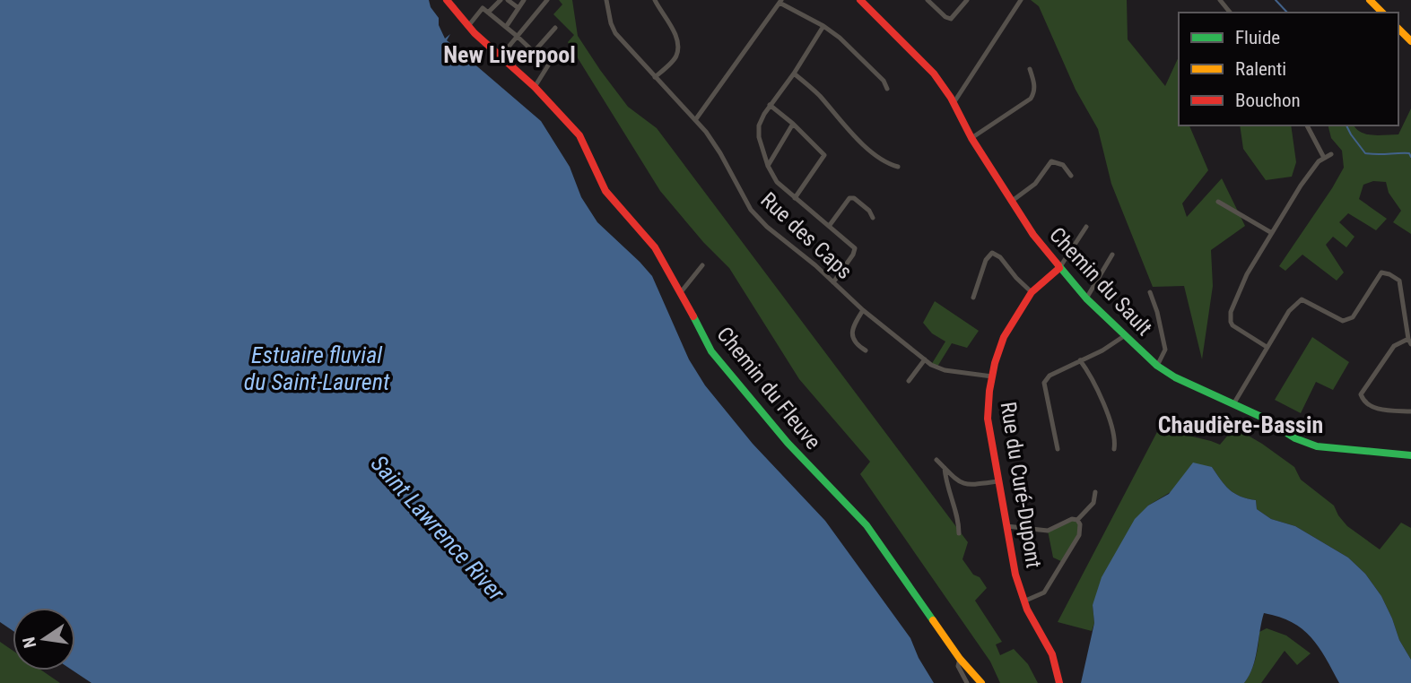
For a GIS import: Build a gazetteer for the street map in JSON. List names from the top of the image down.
{
  "streets": {
    "street": [
      "Rue des Caps",
      "Chemin du Sault",
      "Chemin du Fleuve",
      "Rue du Curé-Dupont"
    ]
  },
  "crossings": [
    ["Rue des Caps", "Rue du Curé-Dupont"],
    ["Chemin du Sault", "Rue du Curé-Dupont"]
  ],
  "districts": ["New Liverpool", "Chaudière-Bassin"],
  "water": ["Estuaire fluvial du Saint-Laurent", "Saint Lawrence River"],
  "legend": ["Fluide", "Ralenti", "Bouchon"],
  "north": "left"
}
